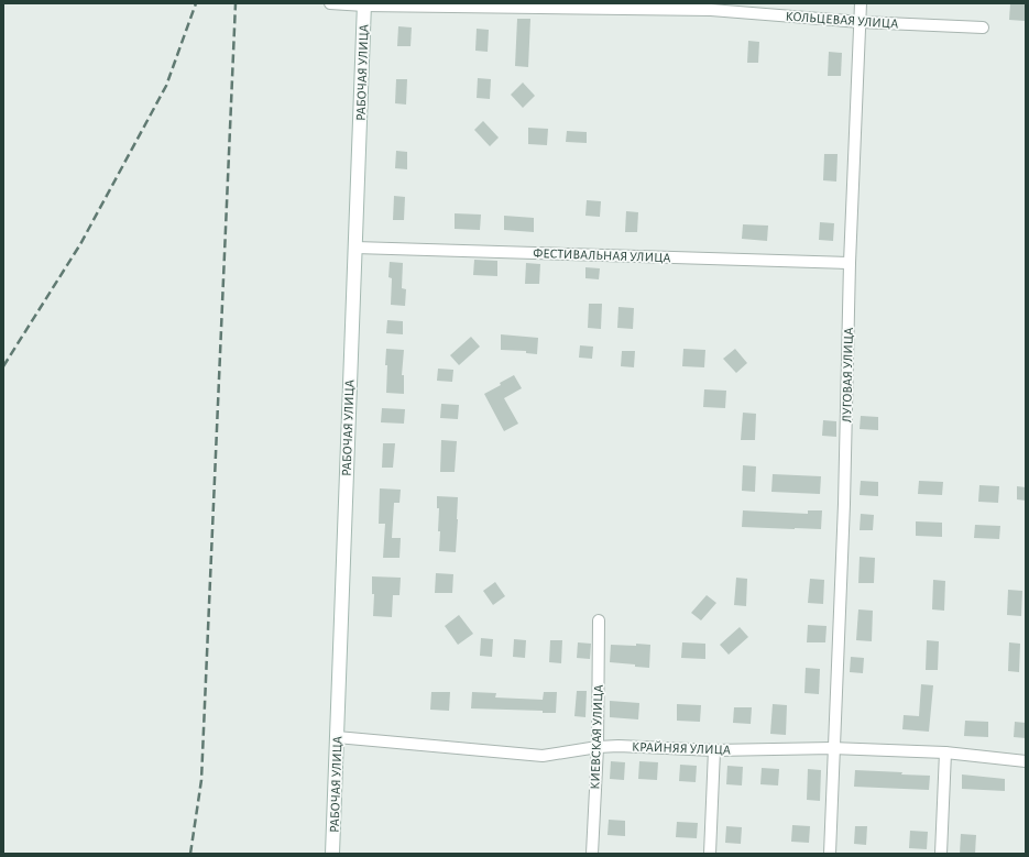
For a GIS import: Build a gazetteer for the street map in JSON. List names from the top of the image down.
{
  "streets": {
    "main road": ["РАБОЧАЯ УЛИЦА"],
    "street": [
      "КОЛЬЦЕВАЯ УЛИЦА",
      "ФЕСТИВАЛЬНАЯ УЛИЦА",
      "ЛУГОВАЯ УЛИЦА",
      "КИЕВСКАЯ УЛИЦА",
      "КРАЙНЯЯ УЛИЦА"
    ]
  },
  "crossings": [
    ["КОЛЬЦЕВАЯ УЛИЦА", "РАБОЧАЯ УЛИЦА"],
    ["КОЛЬЦЕВАЯ УЛИЦА", "ЛУГОВАЯ УЛИЦА"],
    ["РАБОЧАЯ УЛИЦА", "ФЕСТИВАЛЬНАЯ УЛИЦА"],
    ["РАБОЧАЯ УЛИЦА", "КРАЙНЯЯ УЛИЦА"],
    ["ФЕСТИВАЛЬНАЯ УЛИЦА", "ЛУГОВАЯ УЛИЦА"],
    ["ЛУГОВАЯ УЛИЦА", "КРАЙНЯЯ УЛИЦА"],
    ["КИЕВСКАЯ УЛИЦА", "КРАЙНЯЯ УЛИЦА"]
  ]
}
